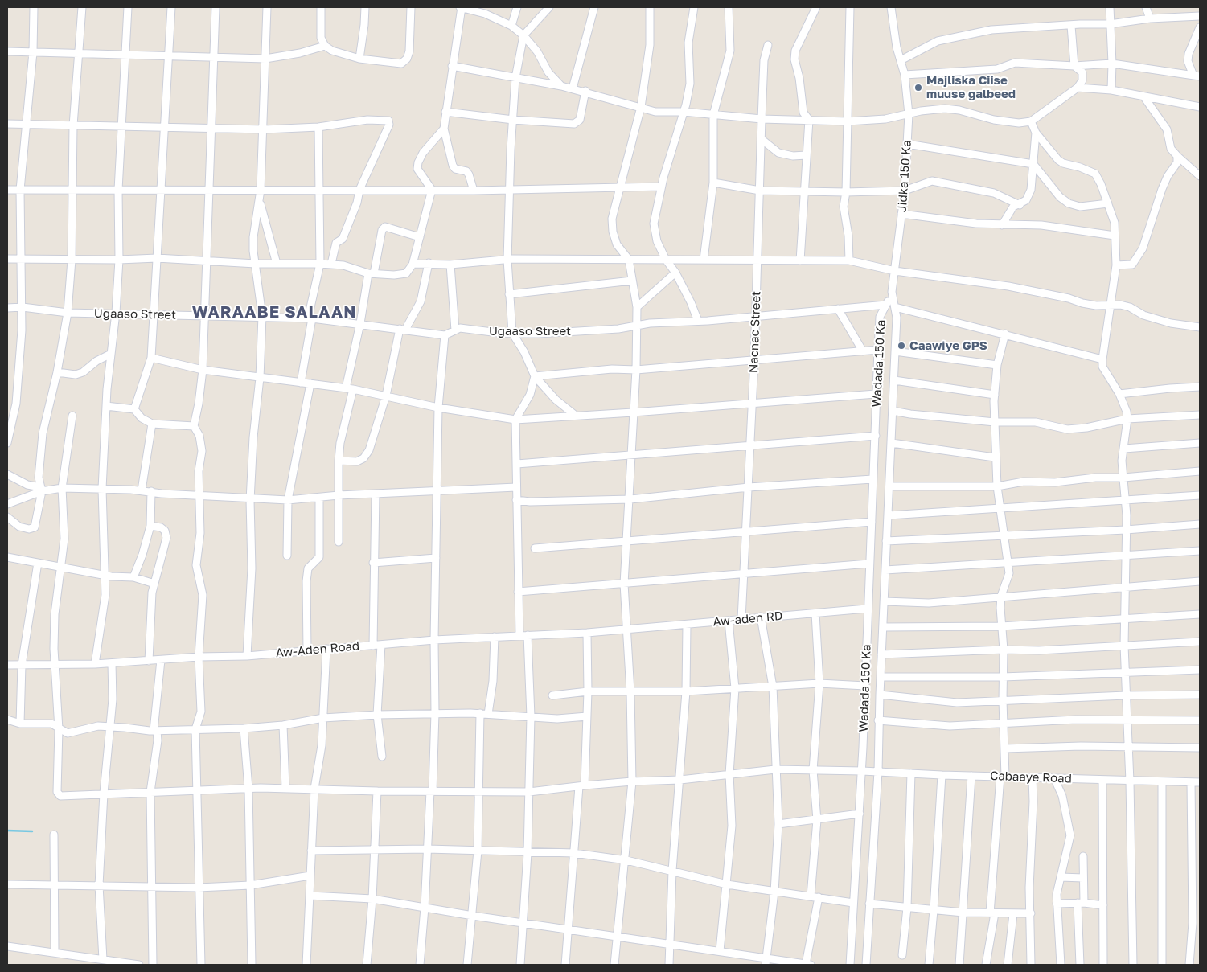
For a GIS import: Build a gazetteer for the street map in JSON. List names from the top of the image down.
{
  "streets": {
    "street": [
      "Jidka 150 Ka",
      "Ugaaso Street",
      "Nacnac Street",
      "Wadada 150 Ka",
      "Aw-aden RD",
      "Aw-Aden Road",
      "Cabaaye Road"
    ]
  },
  "crossings": [
    ["Jidka 150 Ka", "Wadada 150 Ka"],
    ["Ugaaso Street", "Nacnac Street"],
    ["Ugaaso Street", "Wadada 150 Ka"],
    ["Nacnac Street", "Aw-aden RD"],
    ["Wadada 150 Ka", "Aw-aden RD"],
    ["Wadada 150 Ka", "Cabaaye Road"],
    ["Aw-aden RD", "Aw-Aden Road"]
  ],
  "districts": ["WARAABE SALAAN"],
  "places": ["Majliska Ciise muuse galbeed", "Caawiye GPS"]
}
